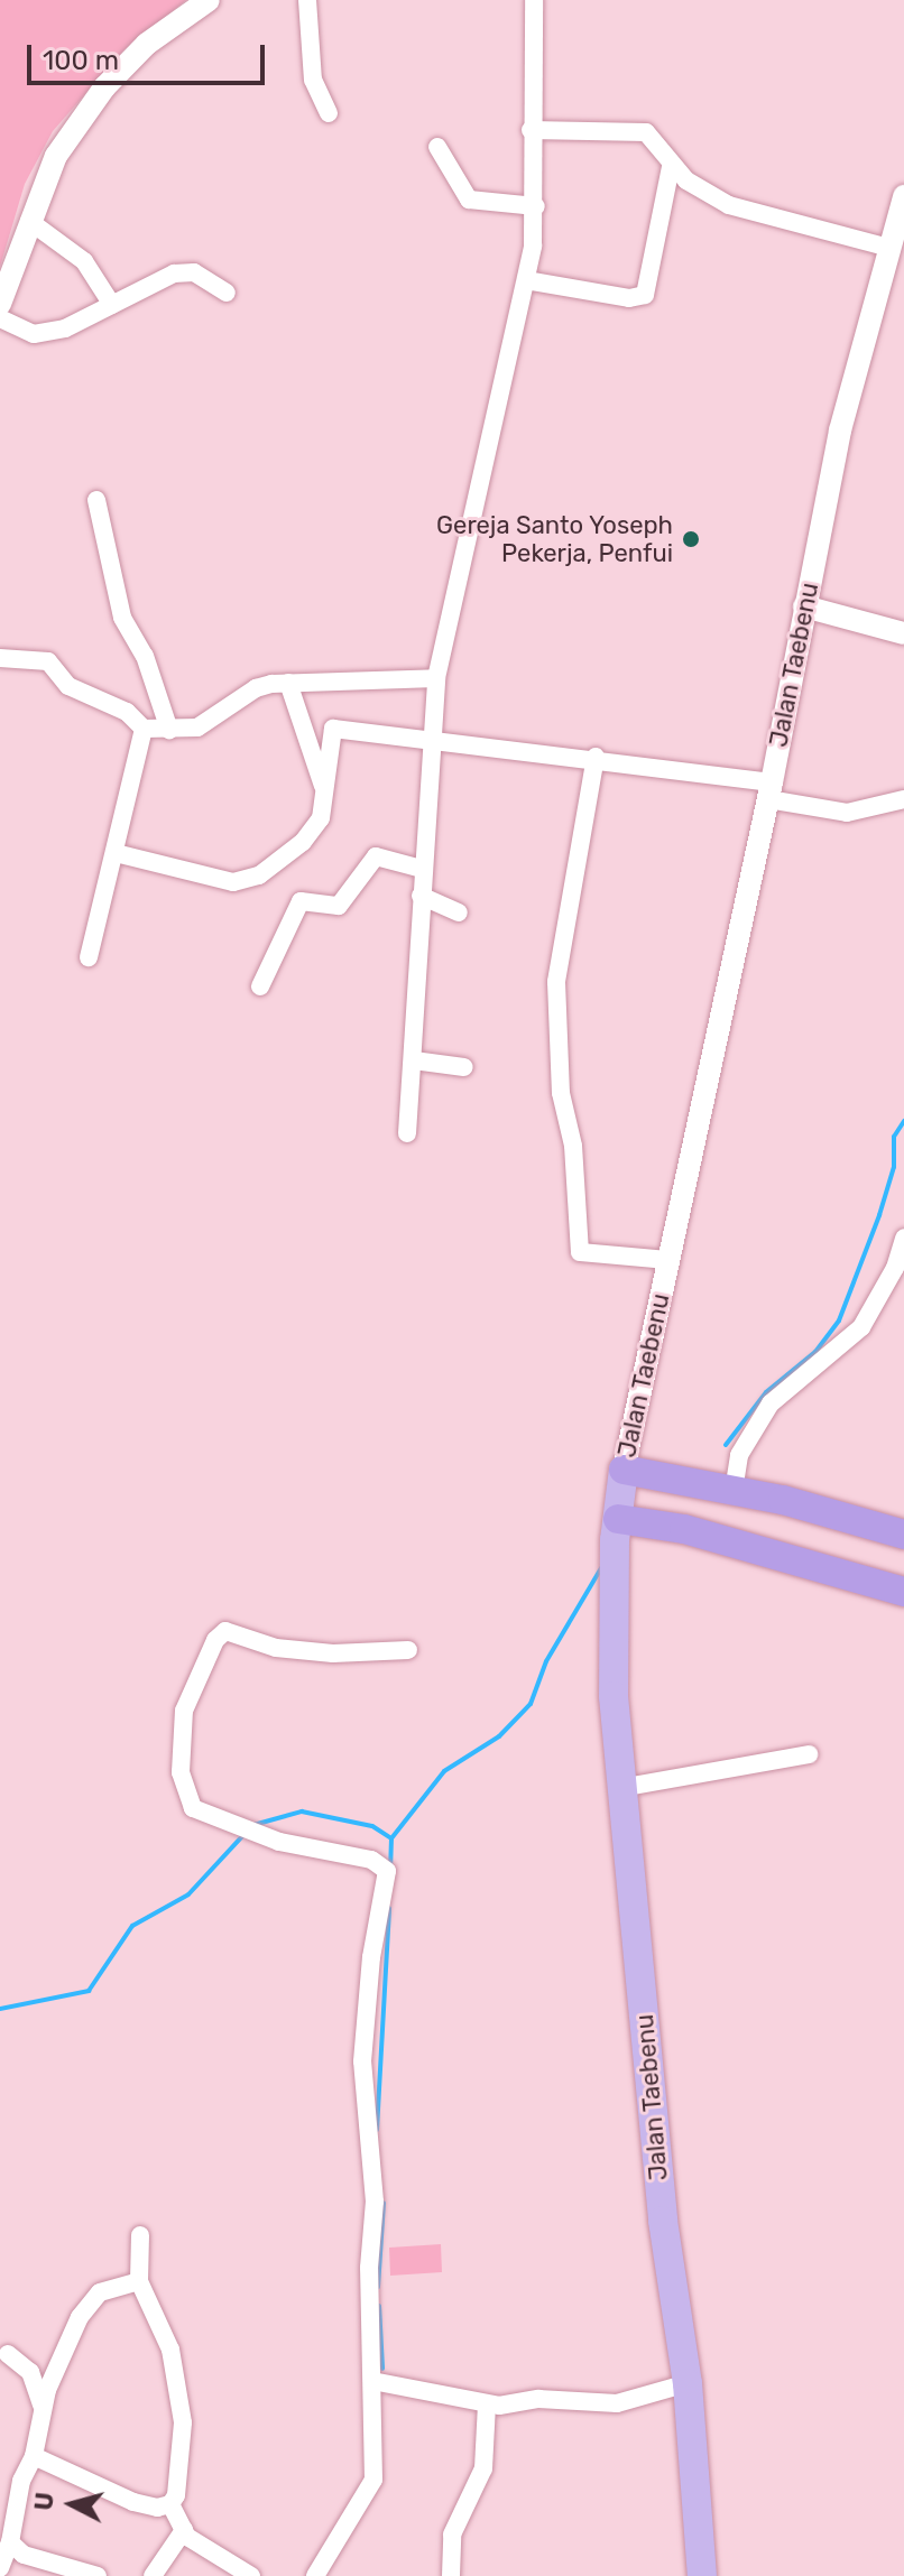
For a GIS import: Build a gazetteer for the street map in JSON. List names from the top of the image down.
{
  "streets": {
    "main road": ["Jalan Taebenu"]
  },
  "places": ["Gereja Santo Yoseph Pekerja, Penfui"],
  "scale_bar": "100 m",
  "north": "left"
}
